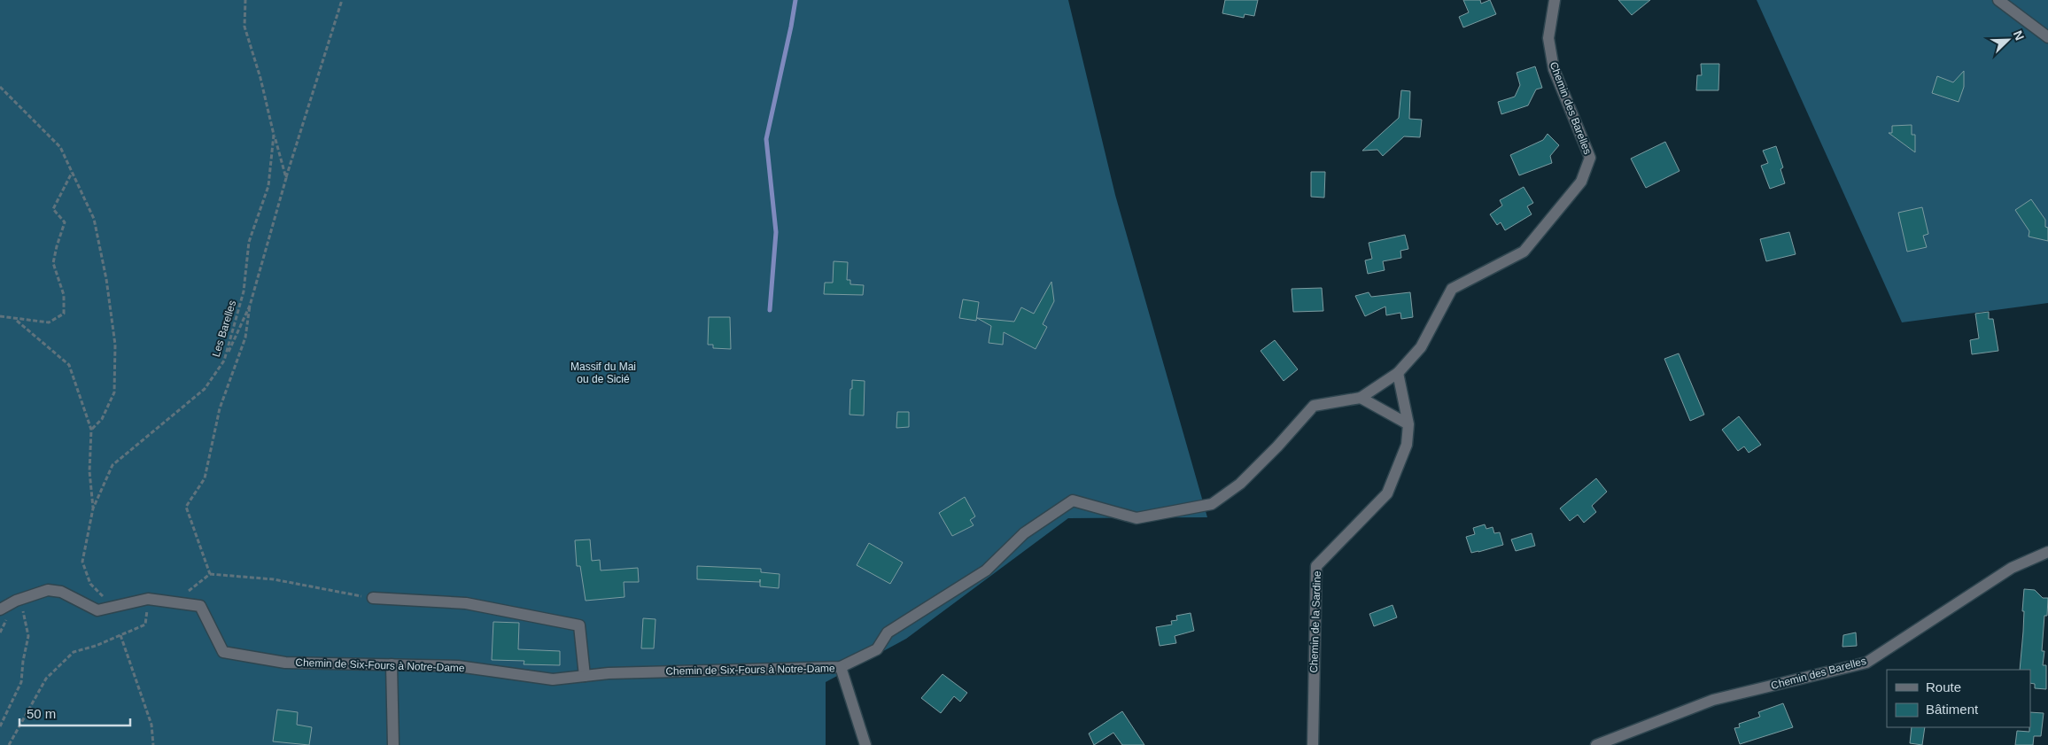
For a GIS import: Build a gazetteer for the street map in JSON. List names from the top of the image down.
{
  "streets": {
    "street": ["Chemin des Barelles", "Chemin de la Sardine", "Chemin de Six-Fours à Notre-Dame"],
    "path": ["Les Barelles"]
  },
  "crossings": [
    ["Chemin des Barelles", "Chemin de la Sardine"],
    ["Chemin des Barelles", "Chemin de Six-Fours à Notre-Dame"],
    ["Les Barelles", "Chemin de Six-Fours à Notre-Dame"]
  ],
  "parks": ["Massif du Mai ou de Sicié"],
  "legend": ["Route", "Bâtiment"],
  "scale_bar": "50 m",
  "north": "top right"
}
